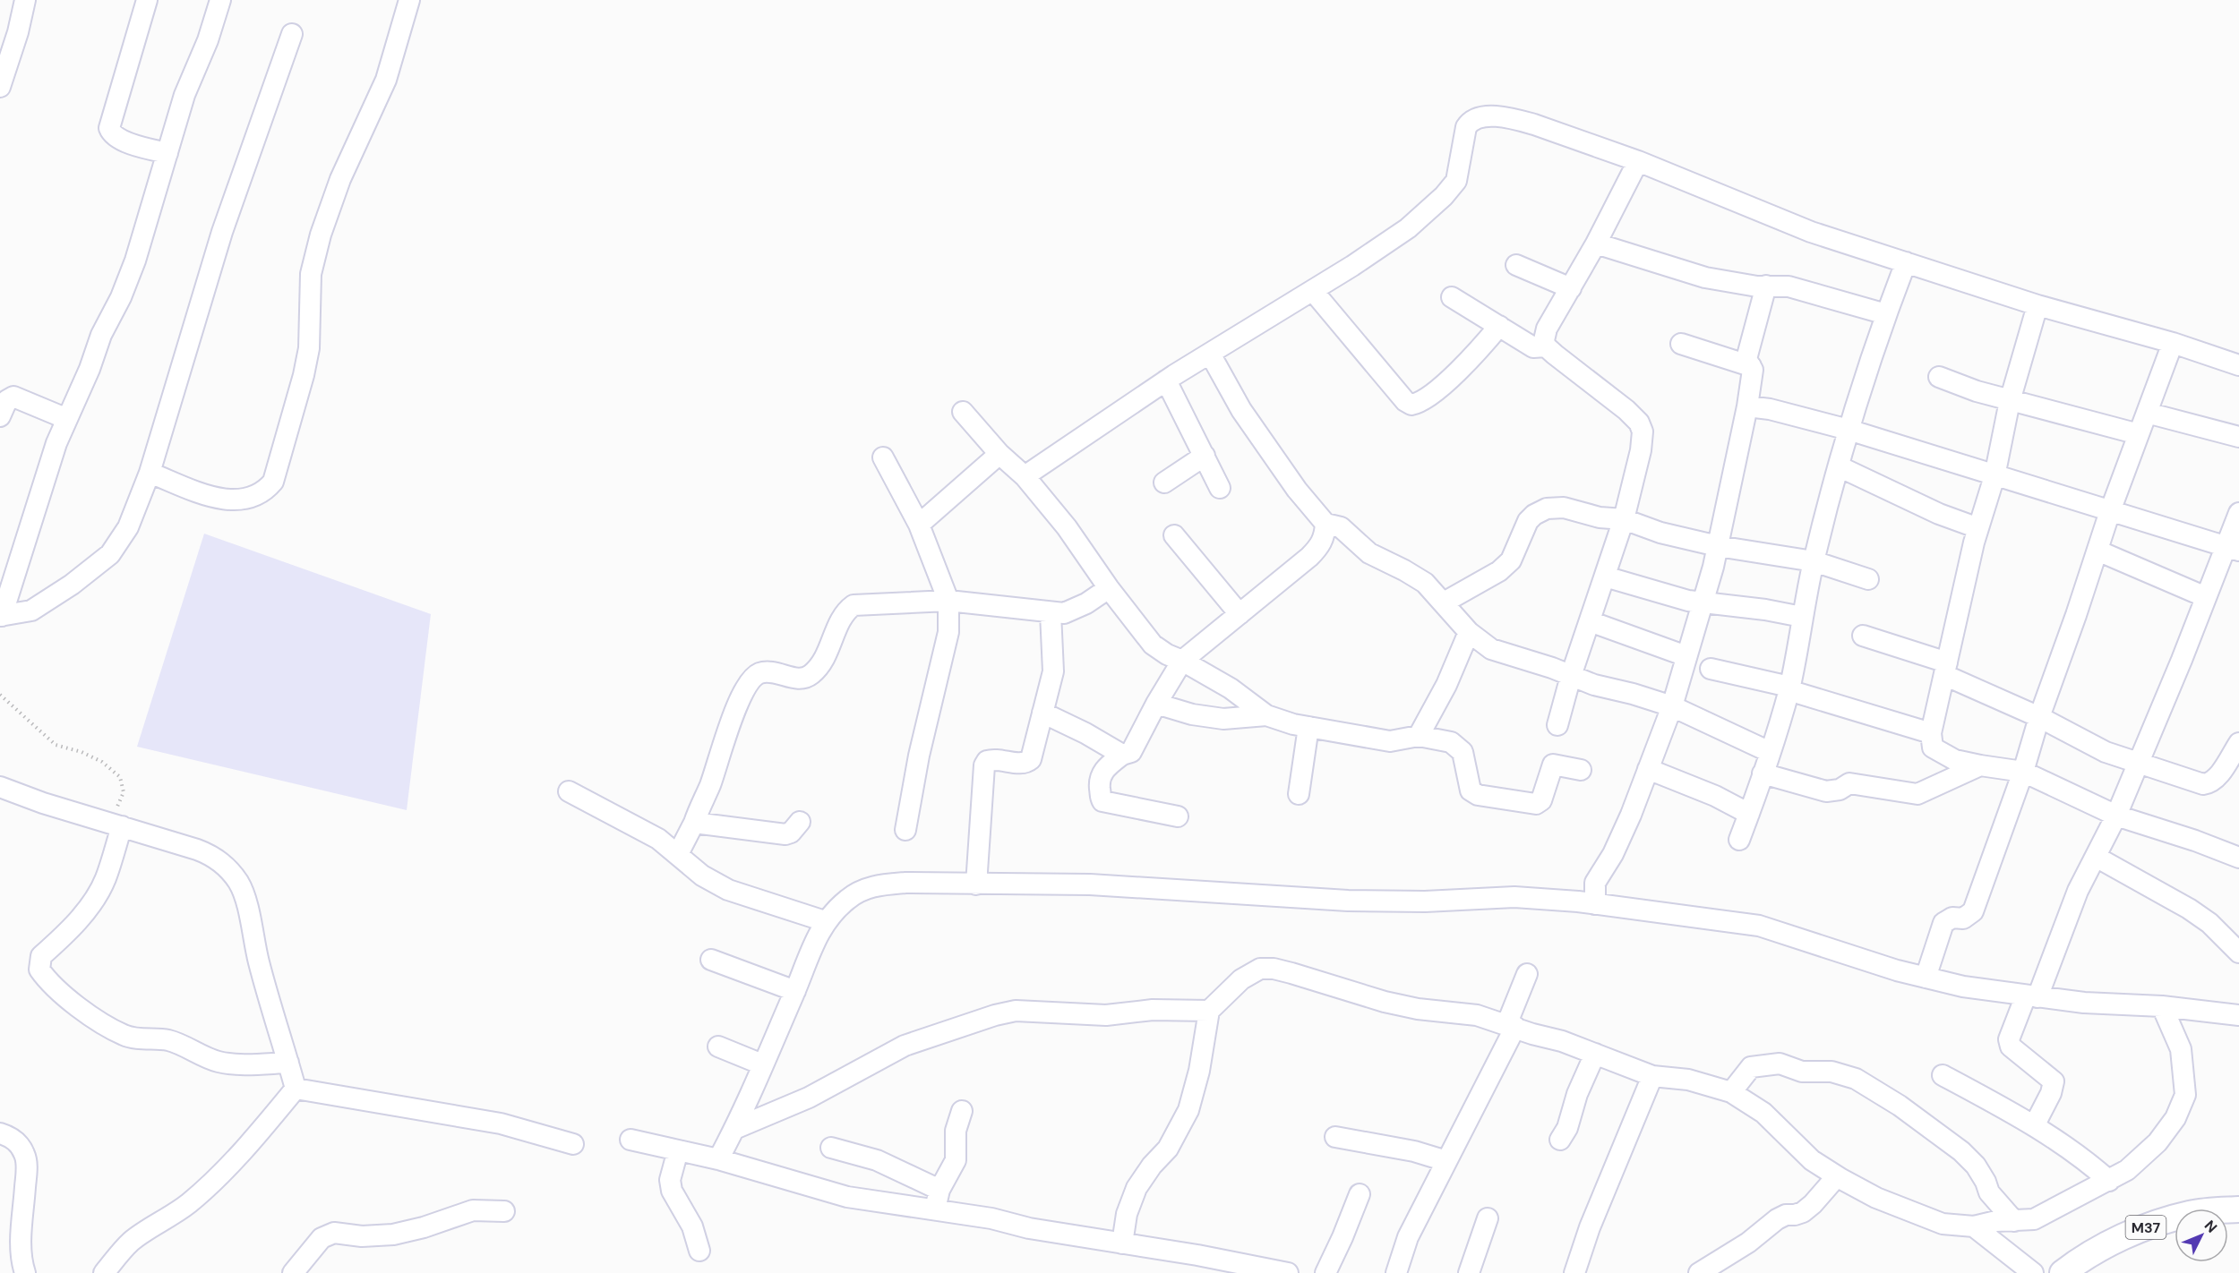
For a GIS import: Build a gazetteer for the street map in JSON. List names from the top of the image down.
{
  "streets": {
    "main road": ["M37"]
  },
  "north": "top right"
}
